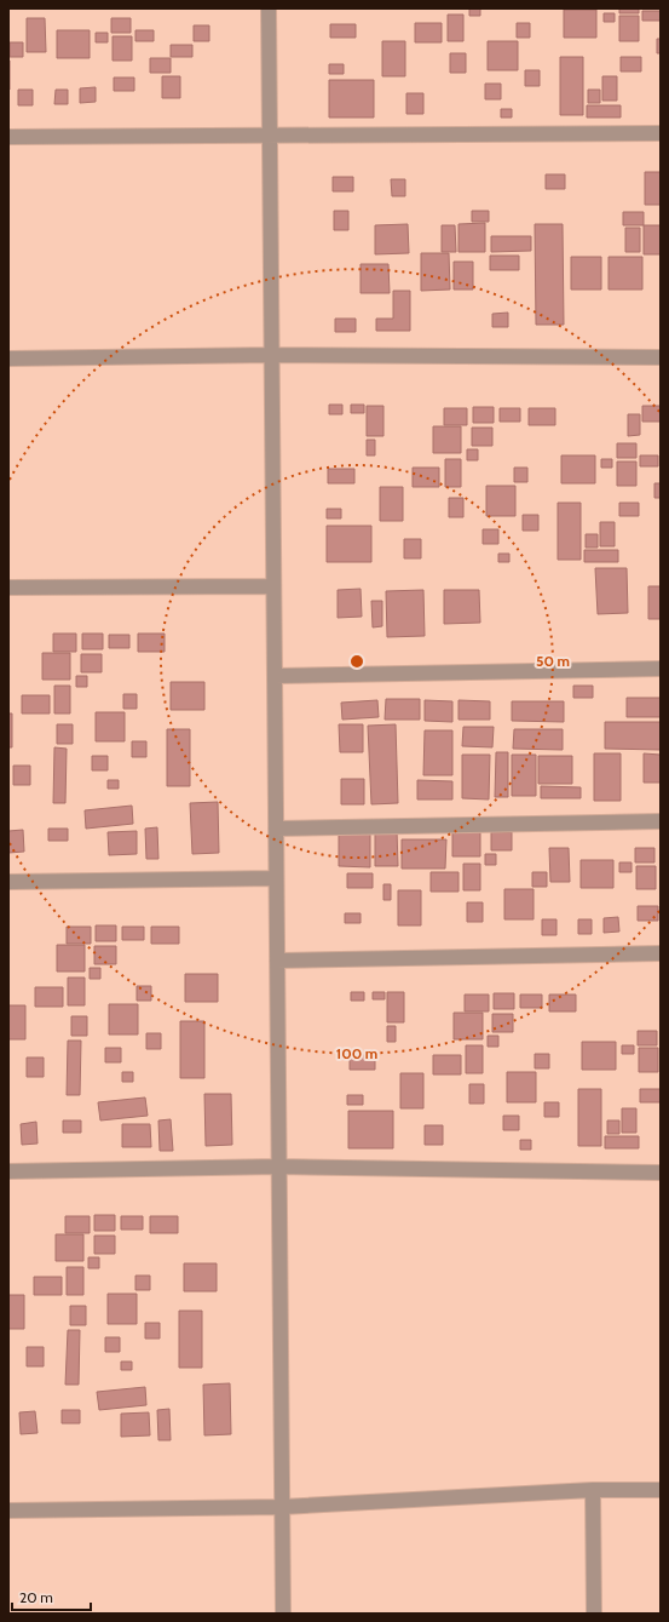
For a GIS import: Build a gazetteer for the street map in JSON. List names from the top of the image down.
{
  "scale_bar": "20 m",
  "rings": ["50 m", "100 m"]
}
